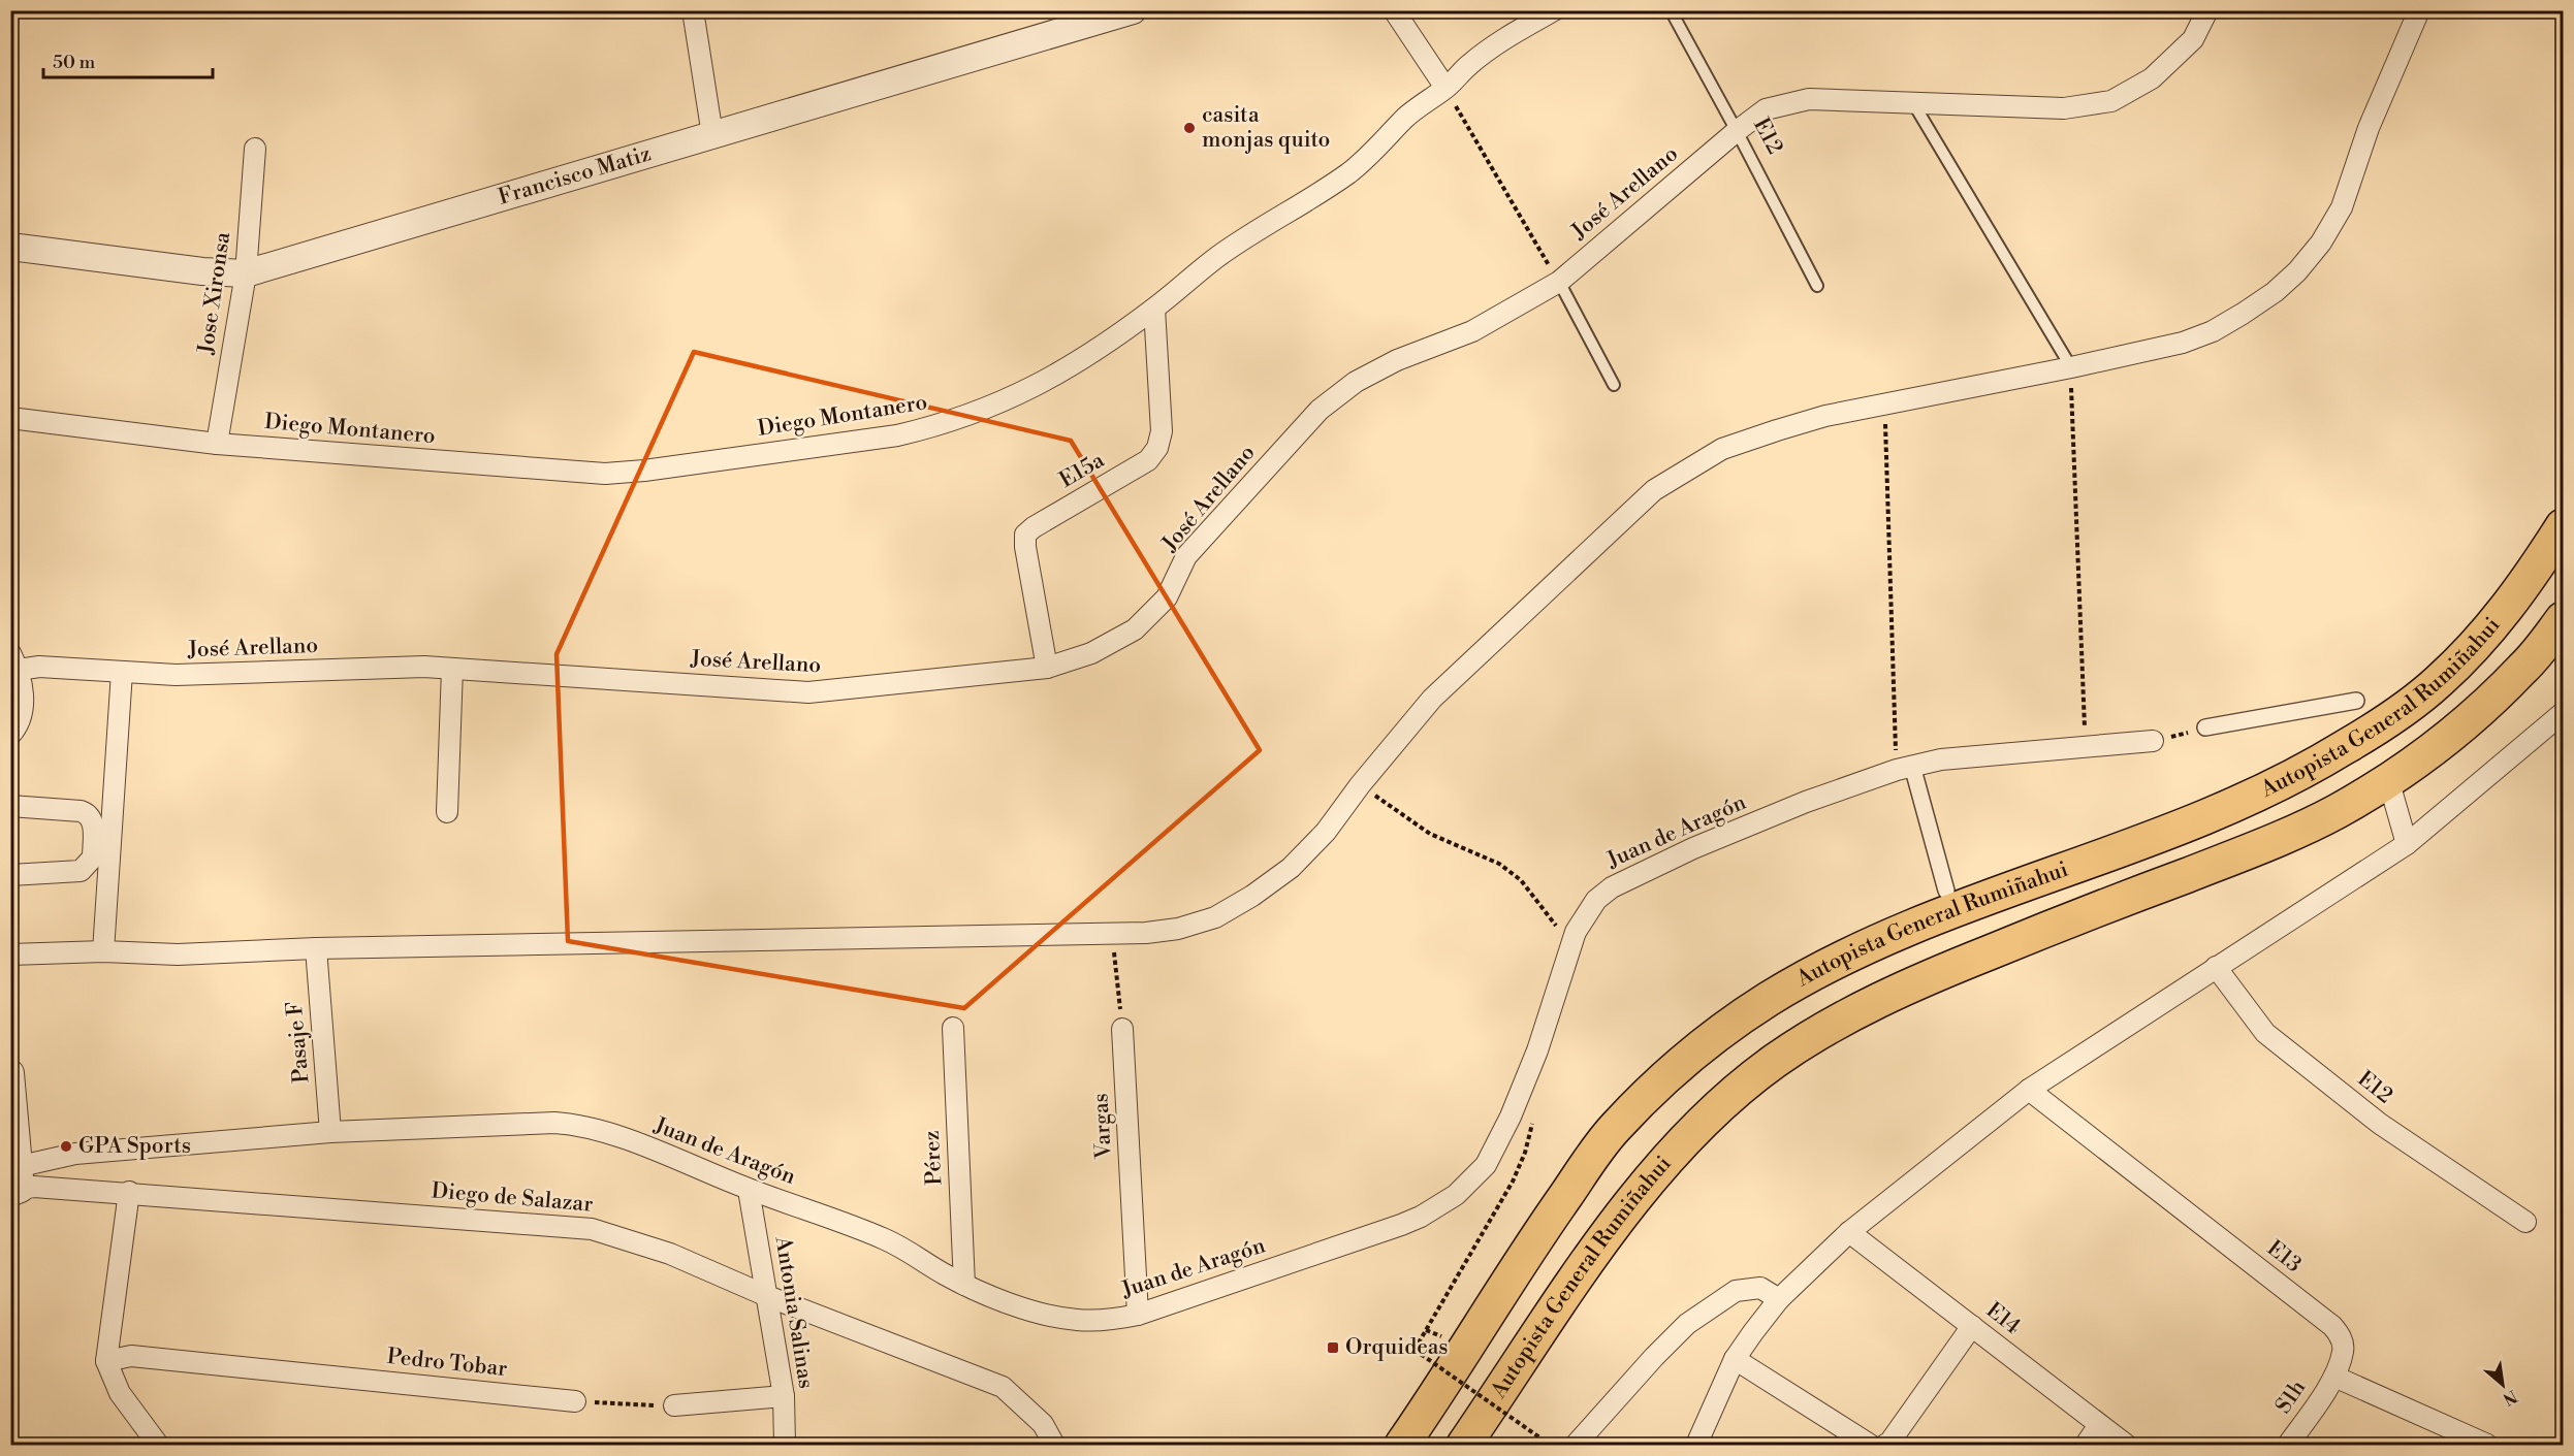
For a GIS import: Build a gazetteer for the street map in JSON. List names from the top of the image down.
{
  "streets": {
    "highway": ["Autopista General Rumiñahui"],
    "street": [
      "E12",
      "Francisco Matiz",
      "José Arellano",
      "Jose Xironsa",
      "Diego Montanero",
      "E15a",
      "Juan de Aragón",
      "Pasaje F",
      "Vargas",
      "Pérez",
      "Diego de Salazar",
      "E13",
      "Antonia Salinas",
      "E14",
      "Pedro Tobar",
      "S1h"
    ]
  },
  "crossings": [
    ["E12", "José Arellano"],
    ["Francisco Matiz", "Jose Xironsa"],
    ["José Arellano", "E15a"],
    ["Jose Xironsa", "Diego Montanero"],
    ["Diego Montanero", "E15a"],
    ["Juan de Aragón", "Pasaje F"],
    ["Juan de Aragón", "Vargas"],
    ["Juan de Aragón", "Pérez"],
    ["Juan de Aragón", "Diego de Salazar"],
    ["Juan de Aragón", "Antonia Salinas"],
    ["Diego de Salazar", "Antonia Salinas"],
    ["E13", "S1h"]
  ],
  "places": {
    "other": ["casita monjas quito", "GPA Sports"],
    "transit": ["Orquideas"]
  },
  "scale_bar": "50 m",
  "north": "bottom right"
}
